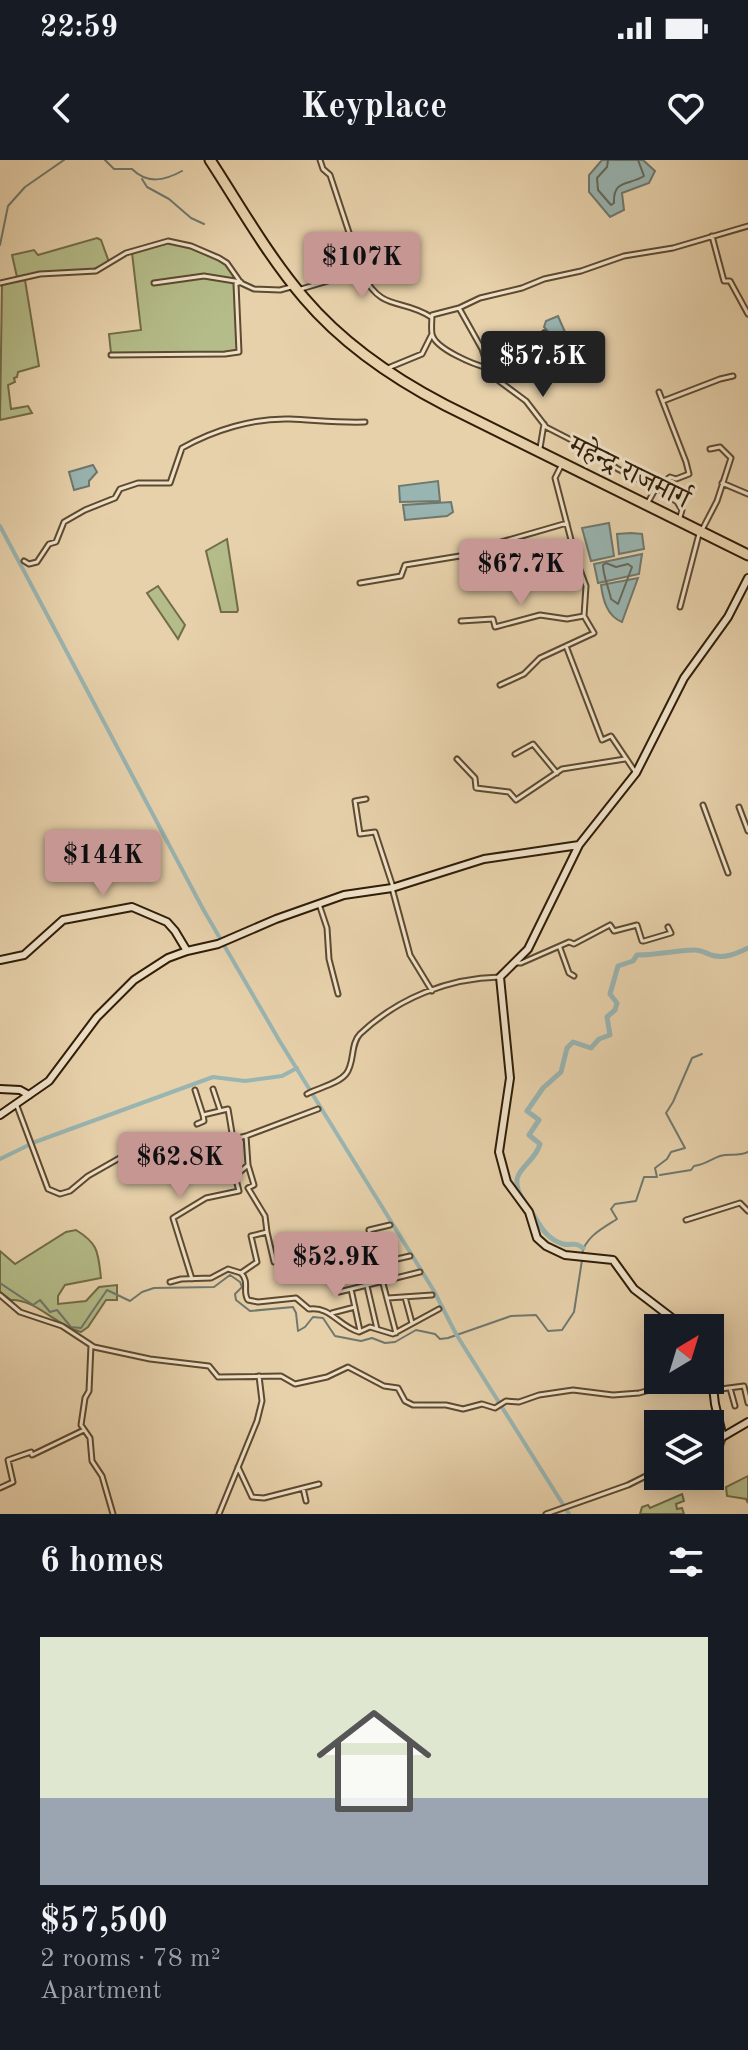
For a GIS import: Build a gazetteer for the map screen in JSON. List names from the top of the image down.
{
  "streets": {
    "highway": ["महेन्द्र राजमार्ग"]
  },
  "north": "top right",
  "page": {
    "status": "22:59",
    "header": "Keyplace",
    "price": [
      "$107K",
      "$57.5K",
      "$67.7K",
      "$144K",
      "$62.8K",
      "$52.9K"
    ],
    "heading": "6 homes",
    "list": [
      {
        "name": "$57,500",
        "note": "2 rooms · 78 m² · Apartment"
      }
    ]
  }
}
